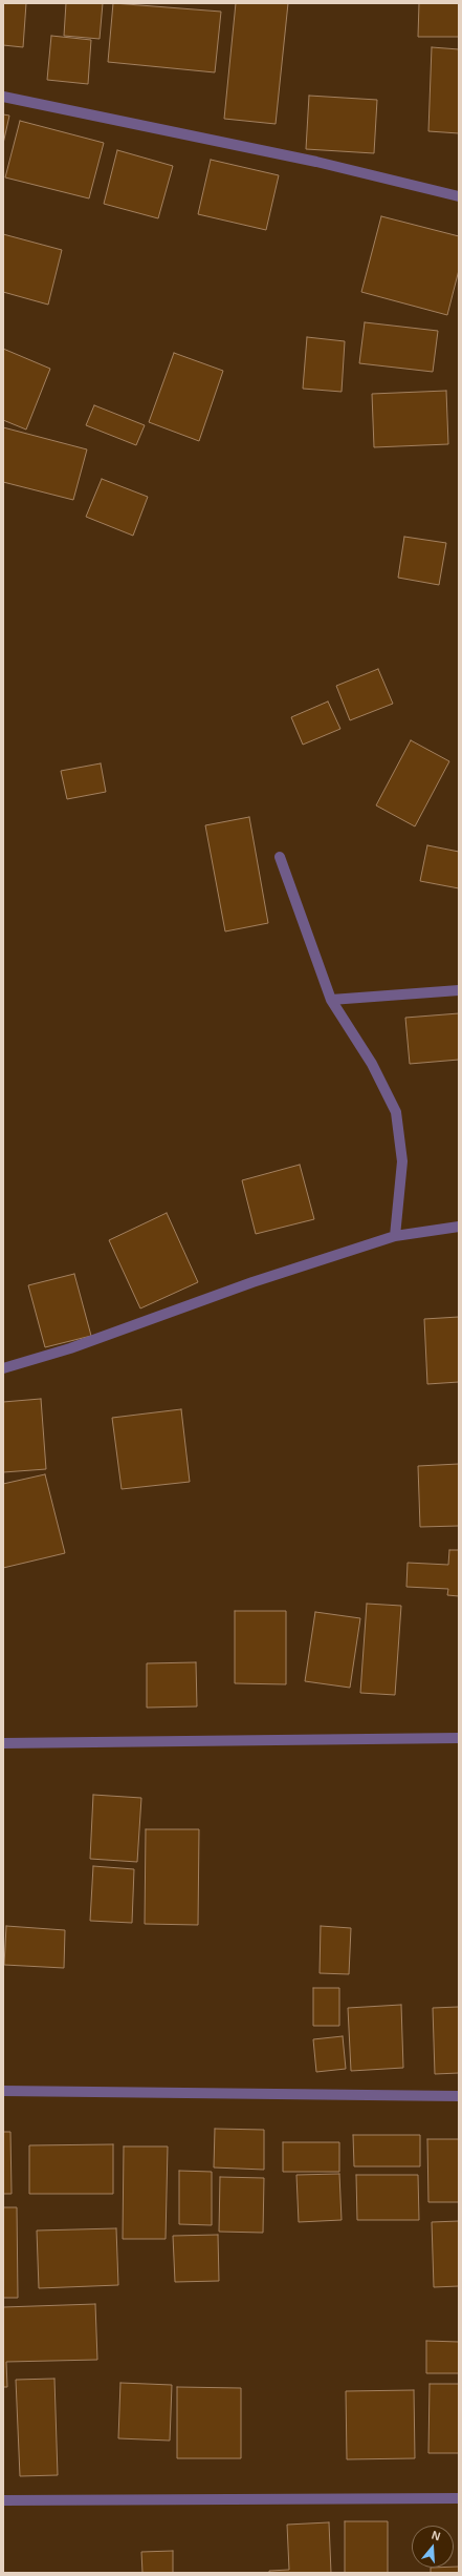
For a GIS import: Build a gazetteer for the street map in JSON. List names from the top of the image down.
{
  "north": "top"
}
